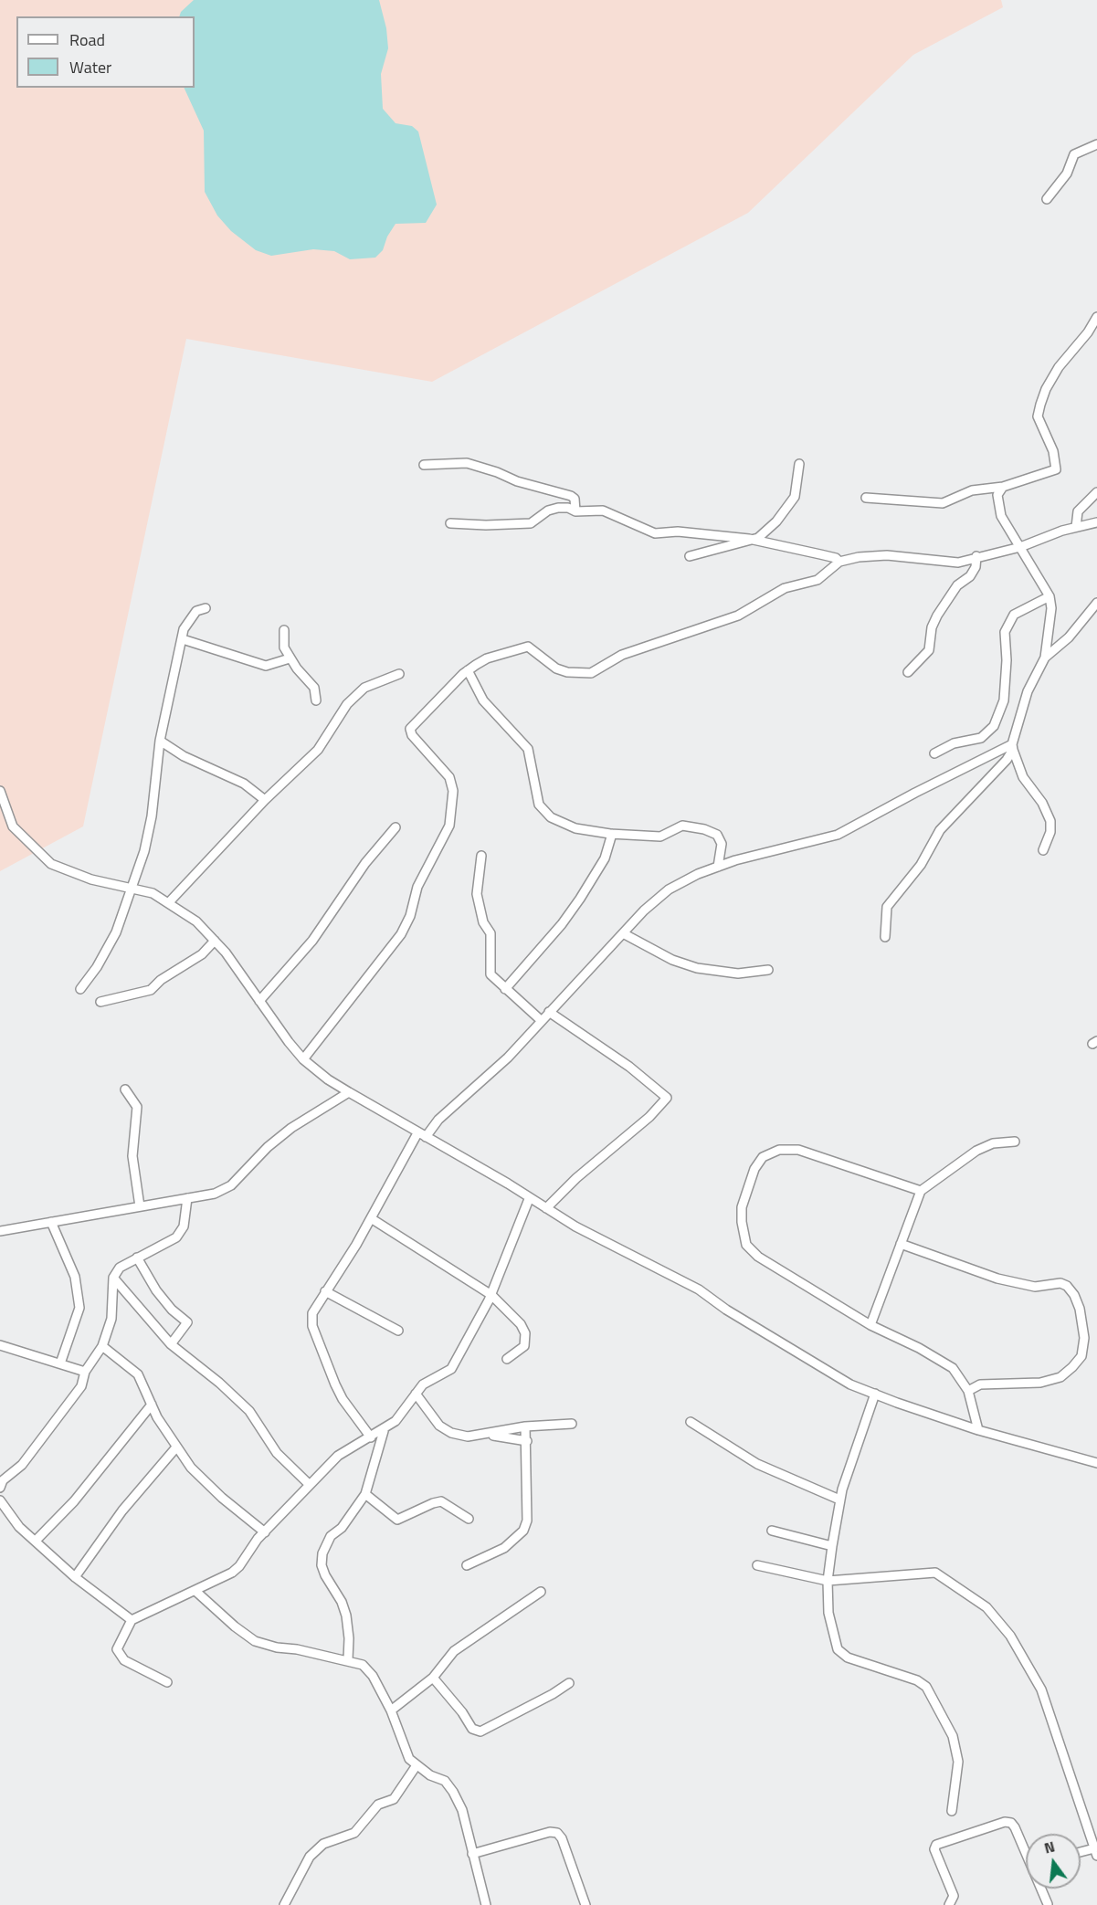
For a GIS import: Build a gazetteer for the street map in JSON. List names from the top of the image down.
{
  "legend": ["Road", "Water"],
  "north": "top"
}
